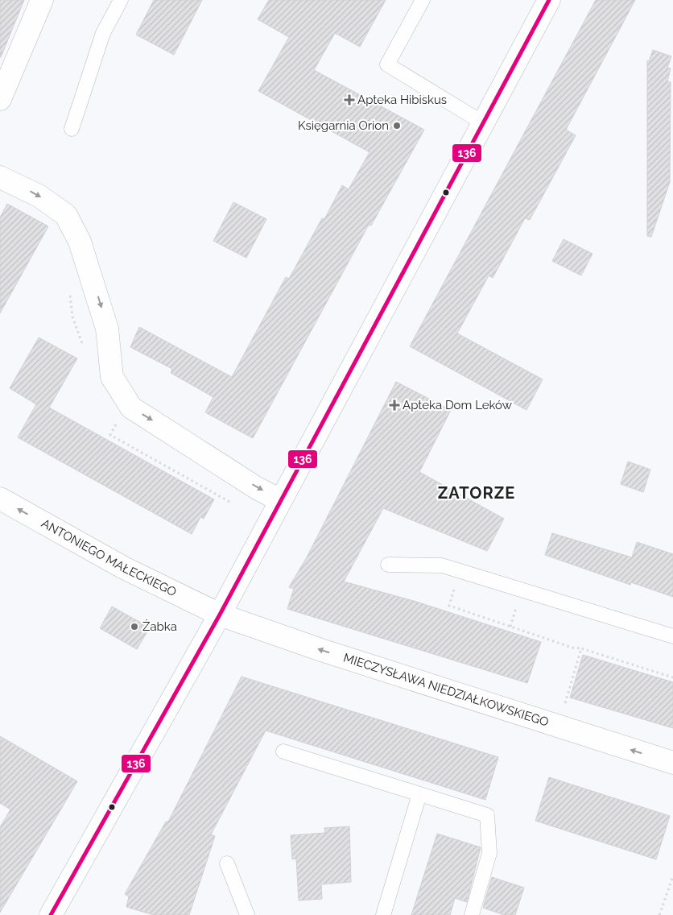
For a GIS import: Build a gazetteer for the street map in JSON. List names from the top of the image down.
{
  "streets": {
    "street": ["ANTONIEGO MAŁECKIEGO", "MIECZYSŁAWA NIEDZIAŁKOWSKIEGO"]
  },
  "crossings": [
    ["ANTONIEGO MAŁECKIEGO", "MIECZYSŁAWA NIEDZIAŁKOWSKIEGO"]
  ],
  "one_way": ["ANTONIEGO MAŁECKIEGO", "MIECZYSŁAWA NIEDZIAŁKOWSKIEGO"],
  "districts": ["ZATORZE"],
  "places": {
    "health": ["Apteka Hibiskus", "Apteka Dom Leków"],
    "other": ["Księgarnia Orion", "Żabka"]
  },
  "lines": ["transit line 136"]
}
